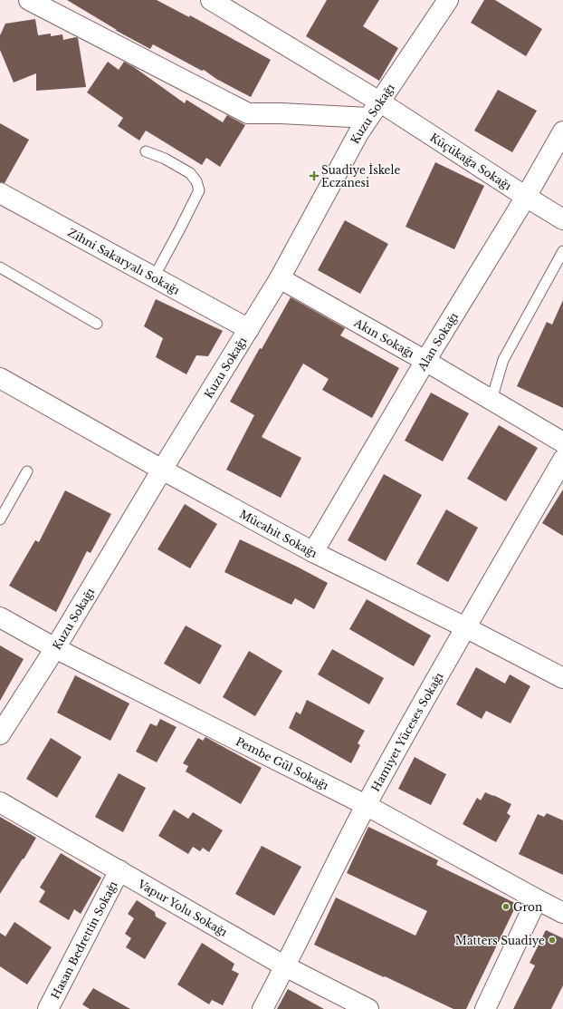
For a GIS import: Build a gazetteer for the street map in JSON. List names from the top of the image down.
{
  "streets": {
    "street": [
      "Kuzu Sokağı",
      "Küçükağa Sokağı",
      "Zihni Sakaryalı Sokağı",
      "Akın Sokağı",
      "Alan Sokağı",
      "Mücahit Sokağı",
      "Hamiyet Yüceses Sokağı",
      "Pembe Gül Sokağı",
      "Vapur Yolu Sokağı",
      "Hasan Bedrettin Sokağı"
    ]
  },
  "crossings": [
    ["Kuzu Sokağı", "Küçükağa Sokağı"],
    ["Kuzu Sokağı", "Zihni Sakaryalı Sokağı"],
    ["Kuzu Sokağı", "Akın Sokağı"],
    ["Kuzu Sokağı", "Mücahit Sokağı"],
    ["Kuzu Sokağı", "Pembe Gül Sokağı"],
    ["Küçükağa Sokağı", "Alan Sokağı"],
    ["Akın Sokağı", "Alan Sokağı"],
    ["Alan Sokağı", "Mücahit Sokağı"],
    ["Mücahit Sokağı", "Hamiyet Yüceses Sokağı"],
    ["Hamiyet Yüceses Sokağı", "Pembe Gül Sokağı"],
    ["Hamiyet Yüceses Sokağı", "Vapur Yolu Sokağı"],
    ["Vapur Yolu Sokağı", "Hasan Bedrettin Sokağı"]
  ],
  "places": {
    "health": ["Suadiye İskele Eczanesi"],
    "other": ["Gron", "Matters Suadiye"]
  }
}
